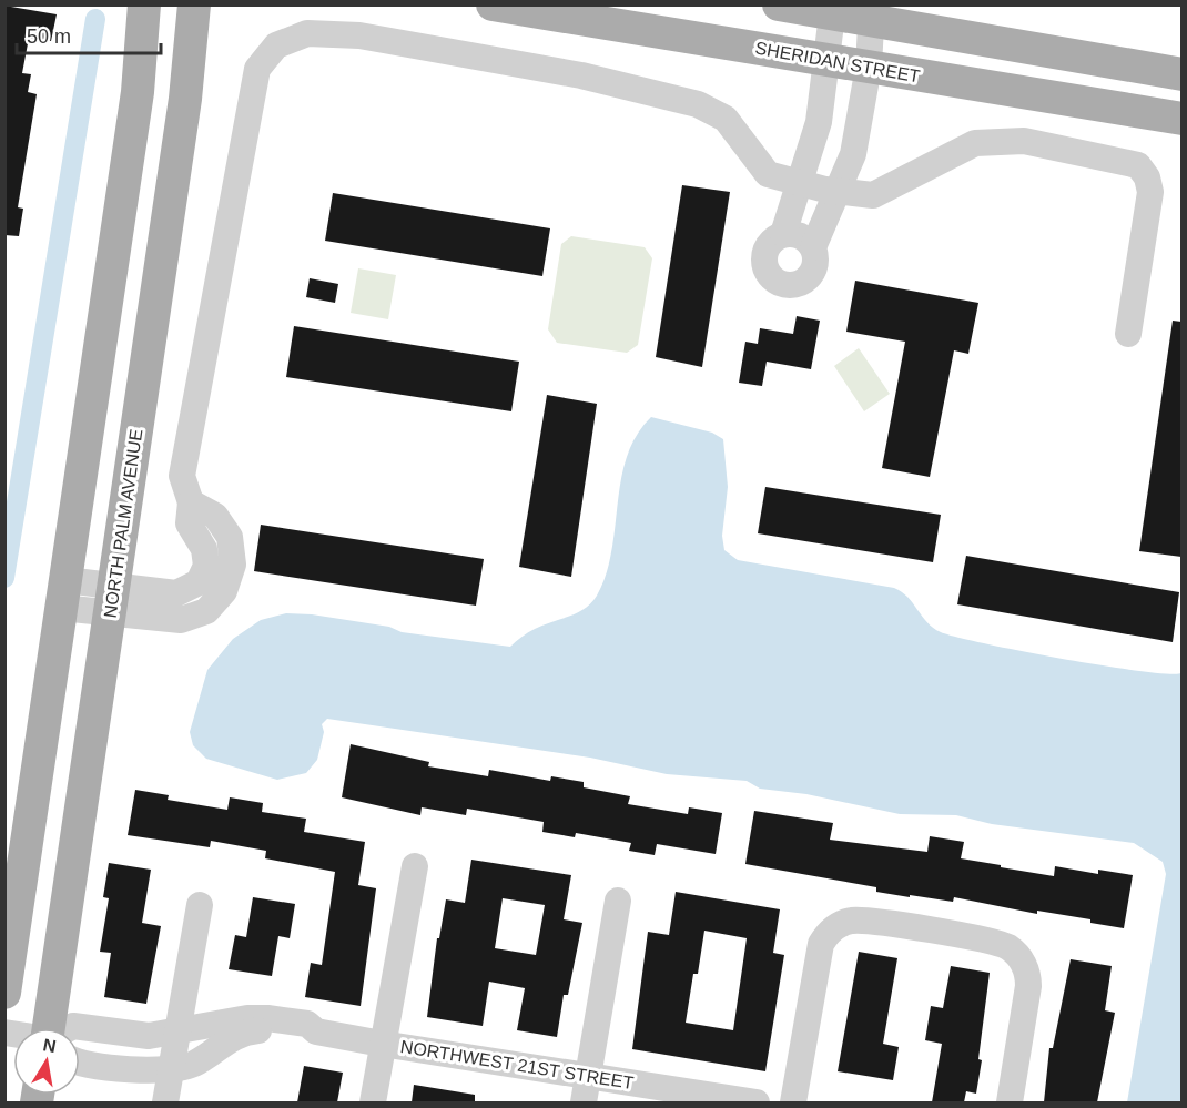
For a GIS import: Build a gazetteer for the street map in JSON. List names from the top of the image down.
{
  "streets": {
    "main road": ["SHERIDAN STREET", "NORTH PALM AVENUE"],
    "street": ["NORTHWEST 21ST STREET"]
  },
  "scale_bar": "50 m",
  "north": "top"
}
